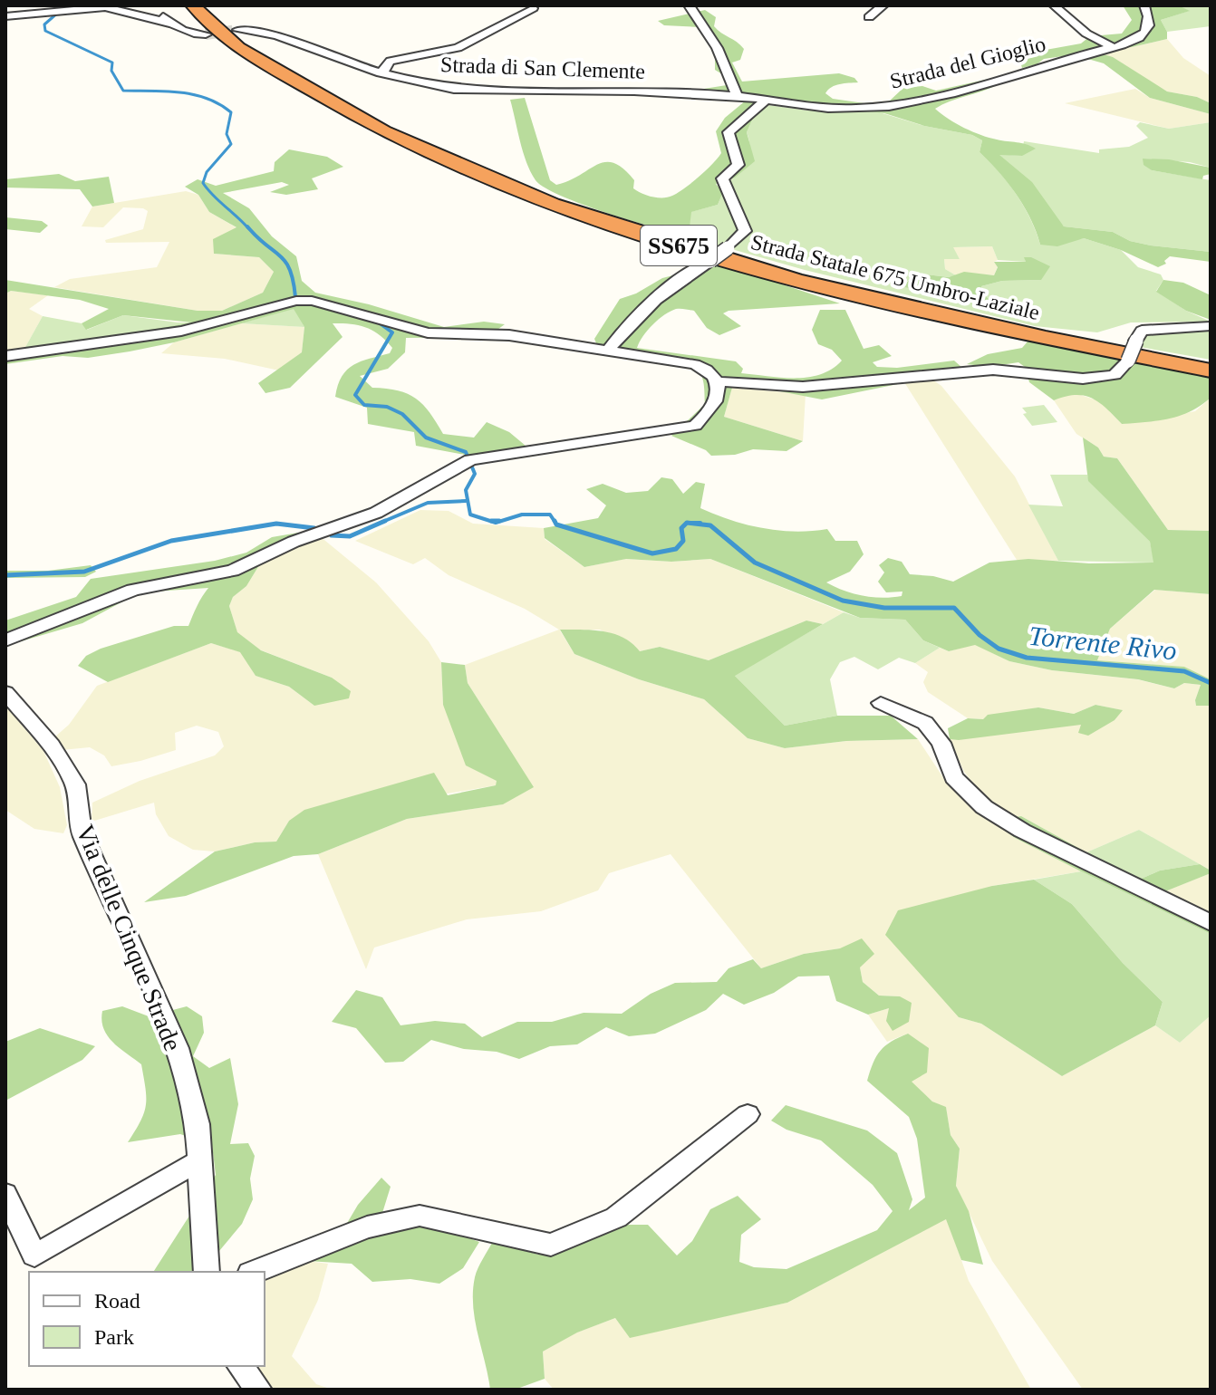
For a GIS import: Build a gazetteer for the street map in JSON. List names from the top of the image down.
{
  "streets": {
    "highway": ["SS675", "Strada Statale 675 Umbro-Laziale"],
    "street": ["Strada del Gioglio", "Strada di San Clemente", "Via delle Cinque Strade"]
  },
  "crossings": [
    ["Strada del Gioglio", "Strada di San Clemente"]
  ],
  "water": ["Torrente Rivo"],
  "legend": ["Road", "Park"]
}
